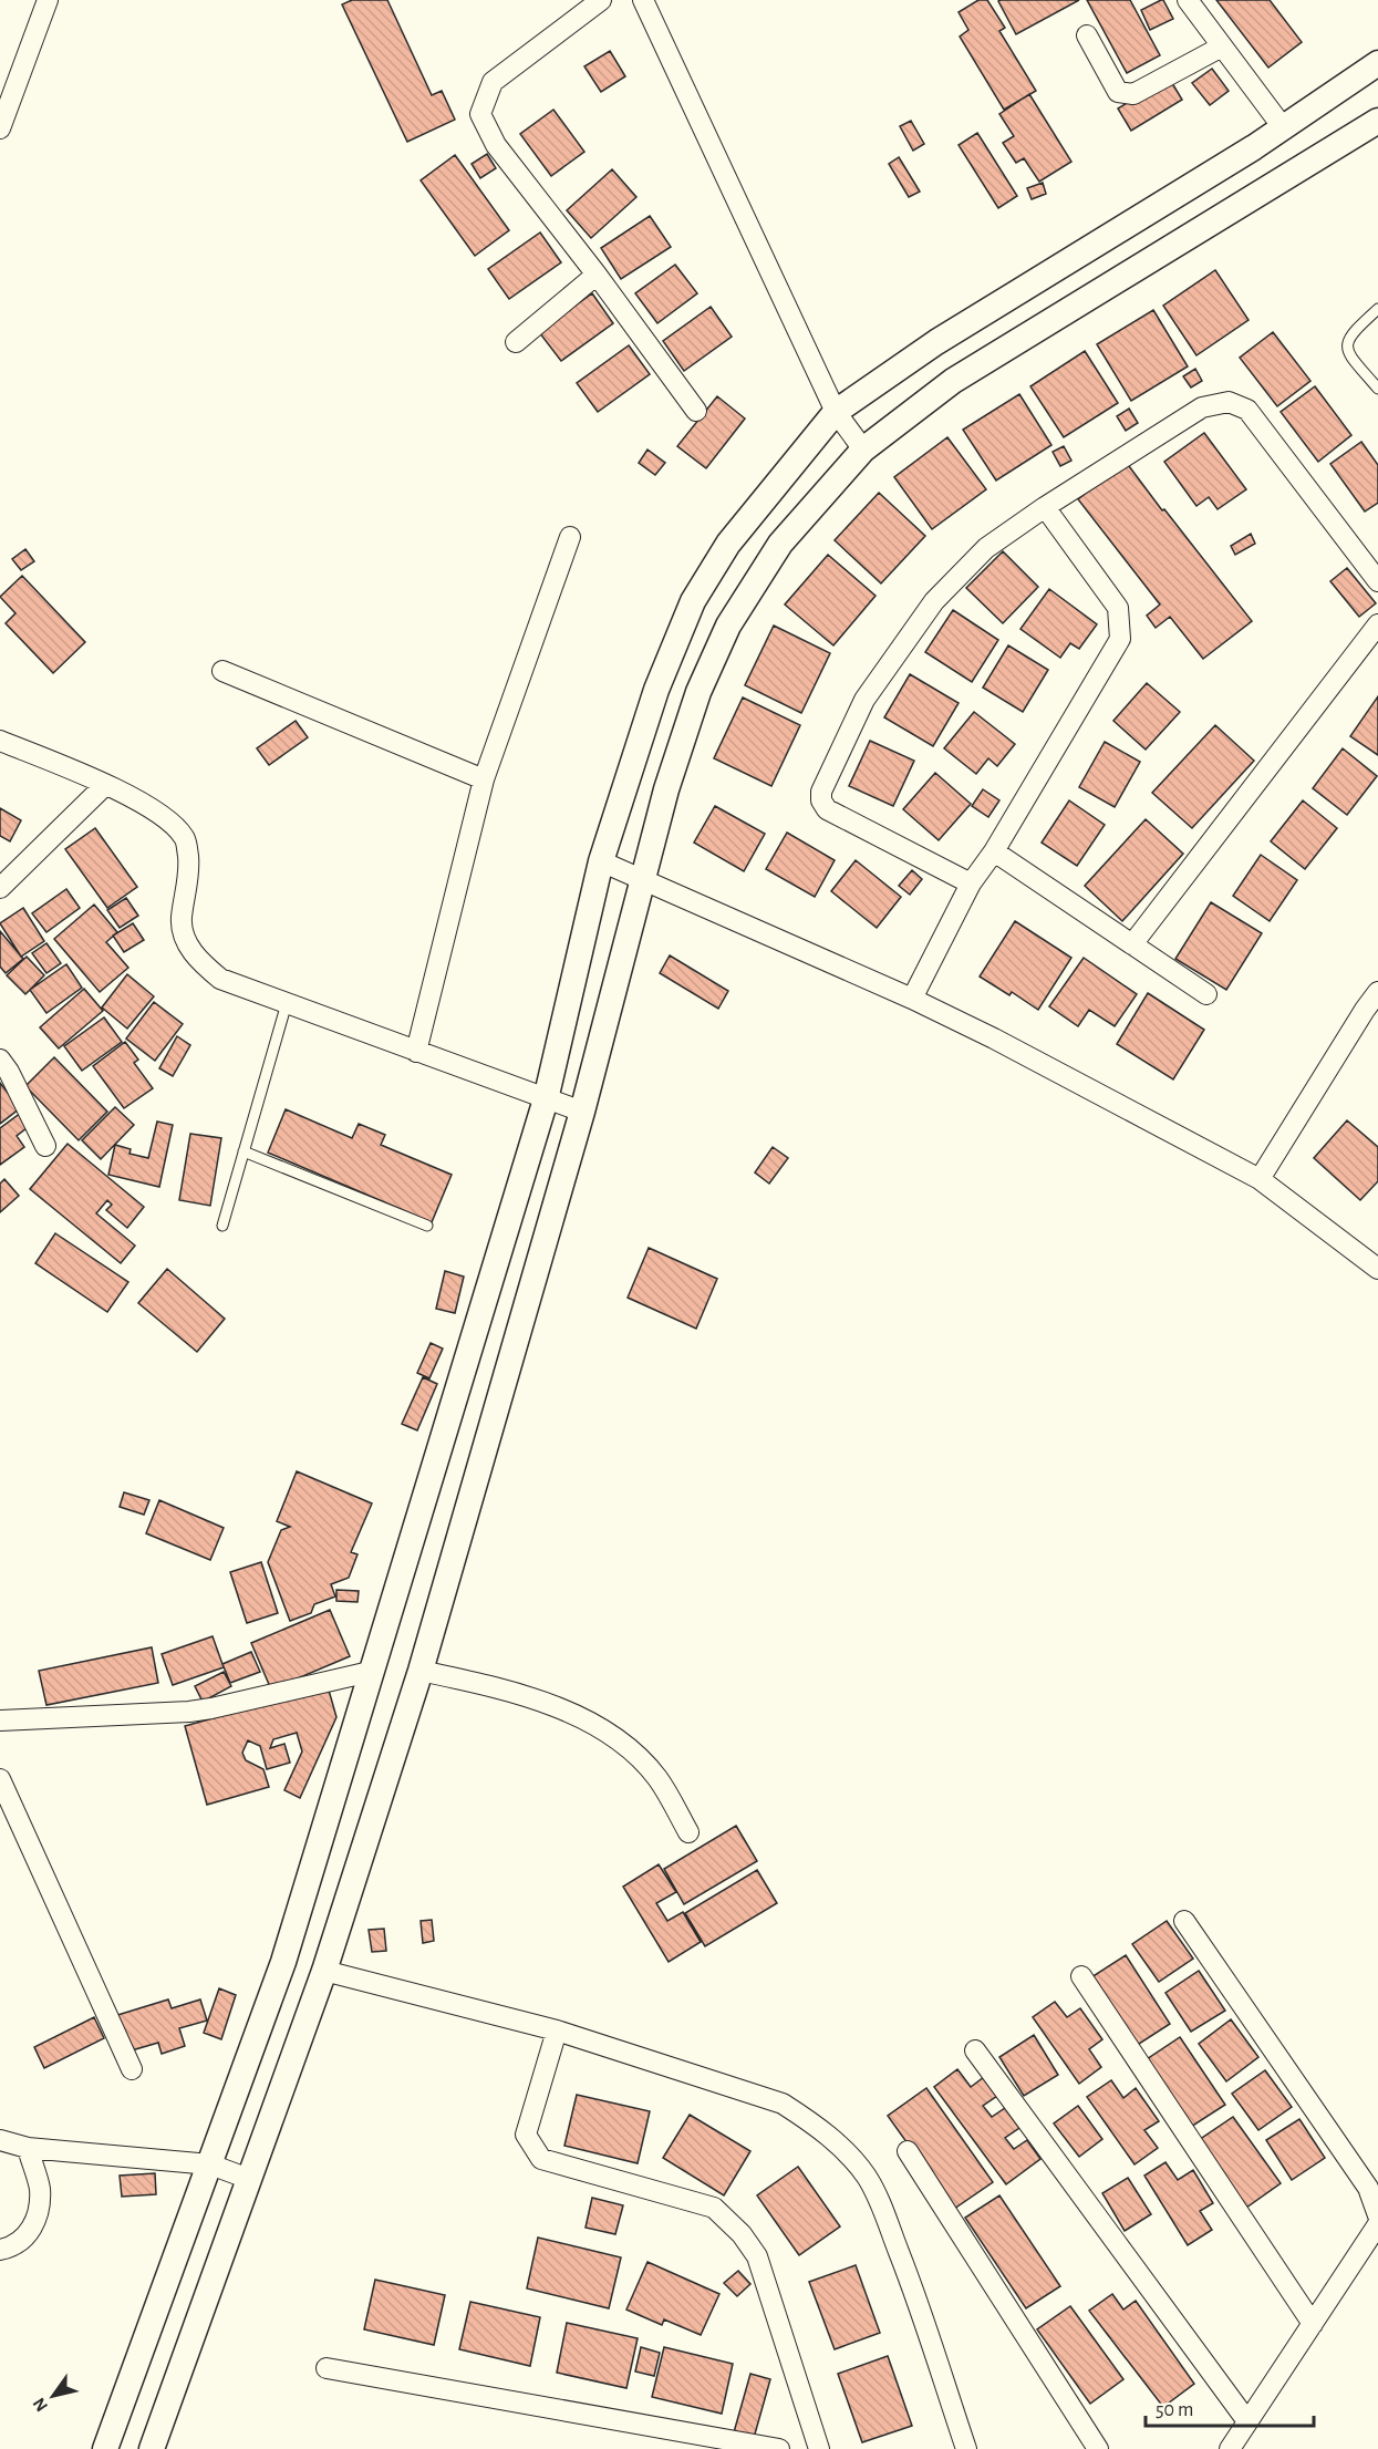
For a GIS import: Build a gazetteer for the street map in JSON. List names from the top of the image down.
{
  "scale_bar": "50 m",
  "north": "bottom left"
}
